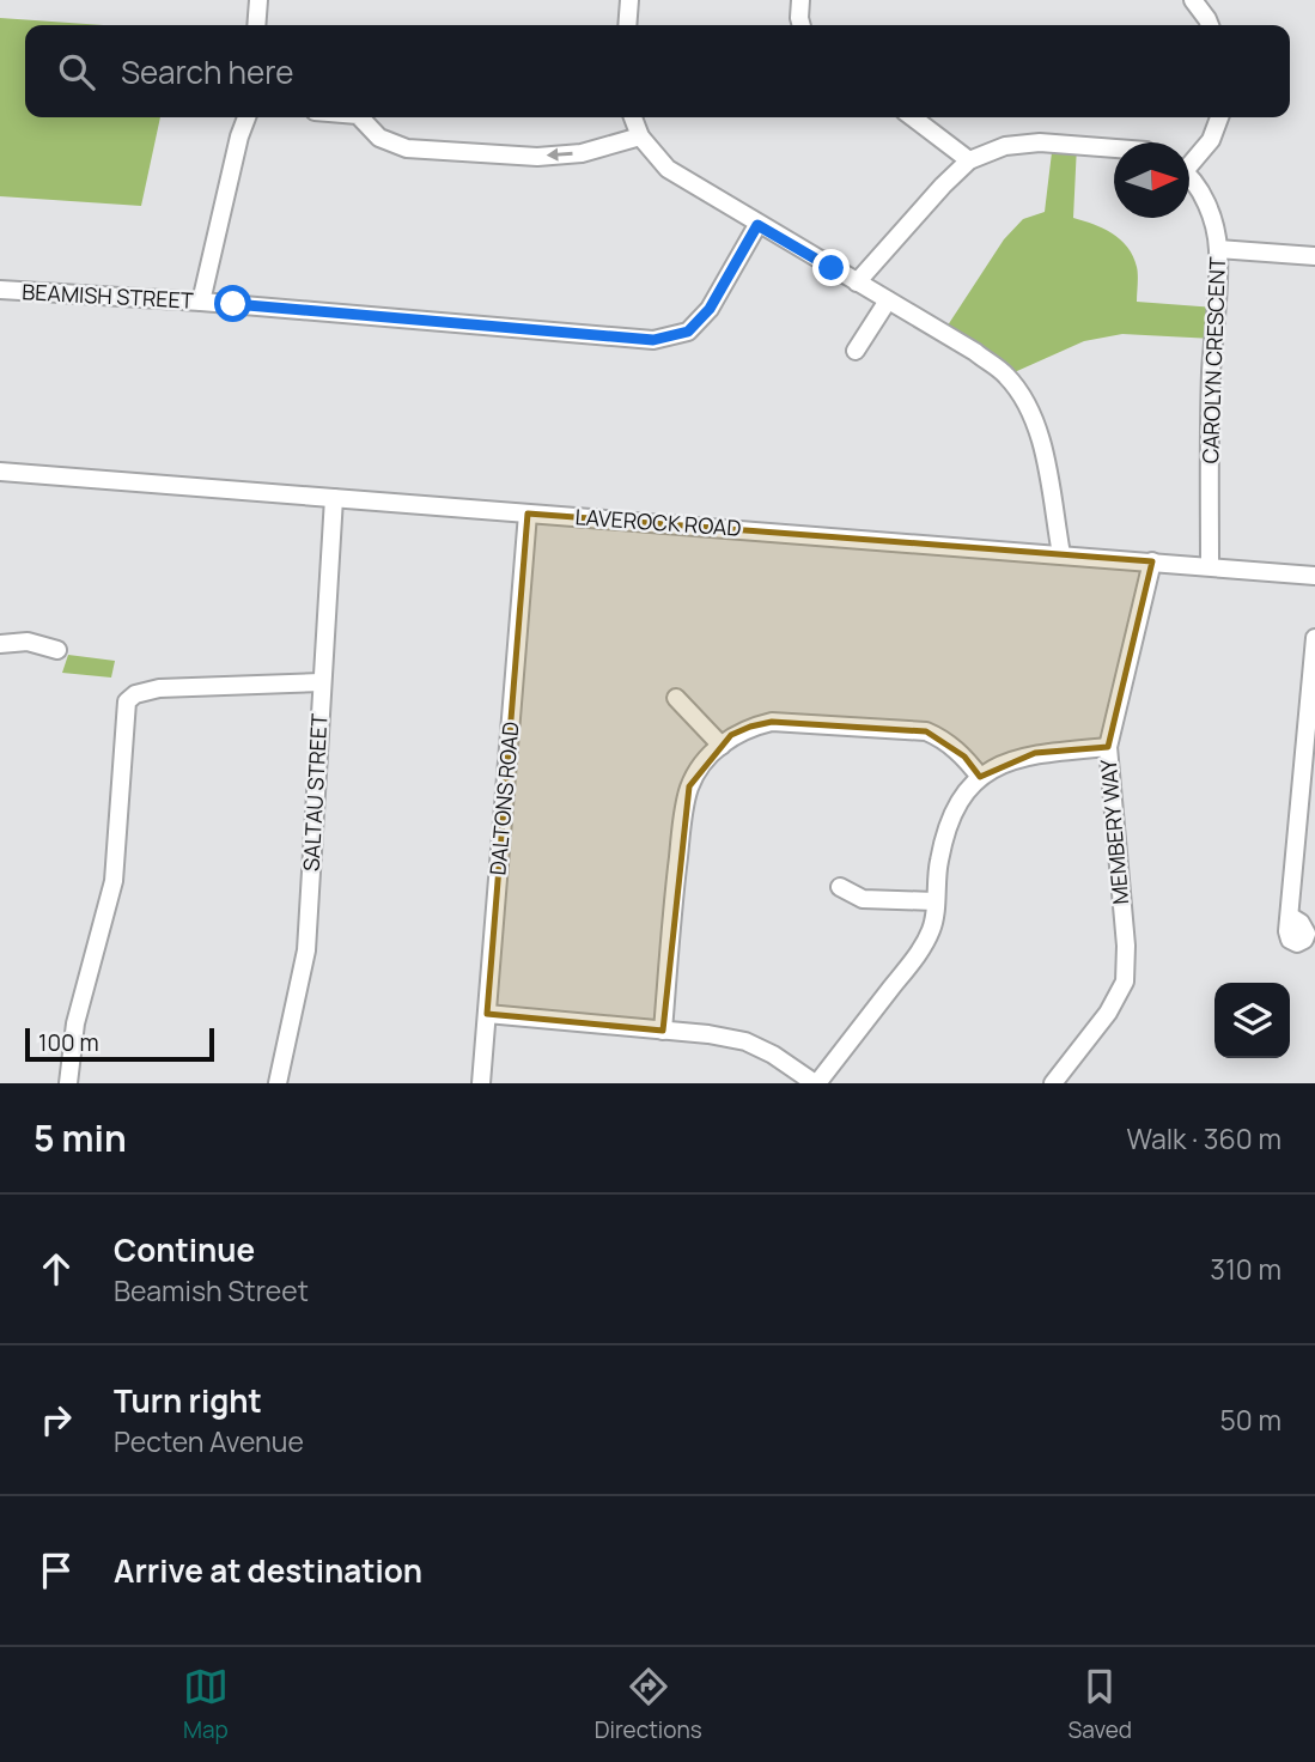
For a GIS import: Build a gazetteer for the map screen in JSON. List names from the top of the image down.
{
  "streets": {
    "street": [
      "BEAMISH STREET",
      "CAROLYN CRESCENT",
      "LAVEROCK ROAD",
      "SALTAU STREET",
      "DALTONS ROAD",
      "MEMBERY WAY"
    ]
  },
  "crossings": [
    ["CAROLYN CRESCENT", "LAVEROCK ROAD"],
    ["LAVEROCK ROAD", "SALTAU STREET"],
    ["LAVEROCK ROAD", "DALTONS ROAD"],
    ["LAVEROCK ROAD", "MEMBERY WAY"]
  ],
  "scale_bar": "100 m",
  "north": "right",
  "page": {
    "search": "Search here",
    "scale": "100 m",
    "heading": ["5 min", "Walk · 360 m"],
    "list": [
      ["Continue", "Beamish Street", "310 m"],
      ["Turn right", "Pecten Avenue", "50 m"],
      "Arrive at destination"
    ],
    "nav": ["Map", "Directions", "Saved"]
  }
}
